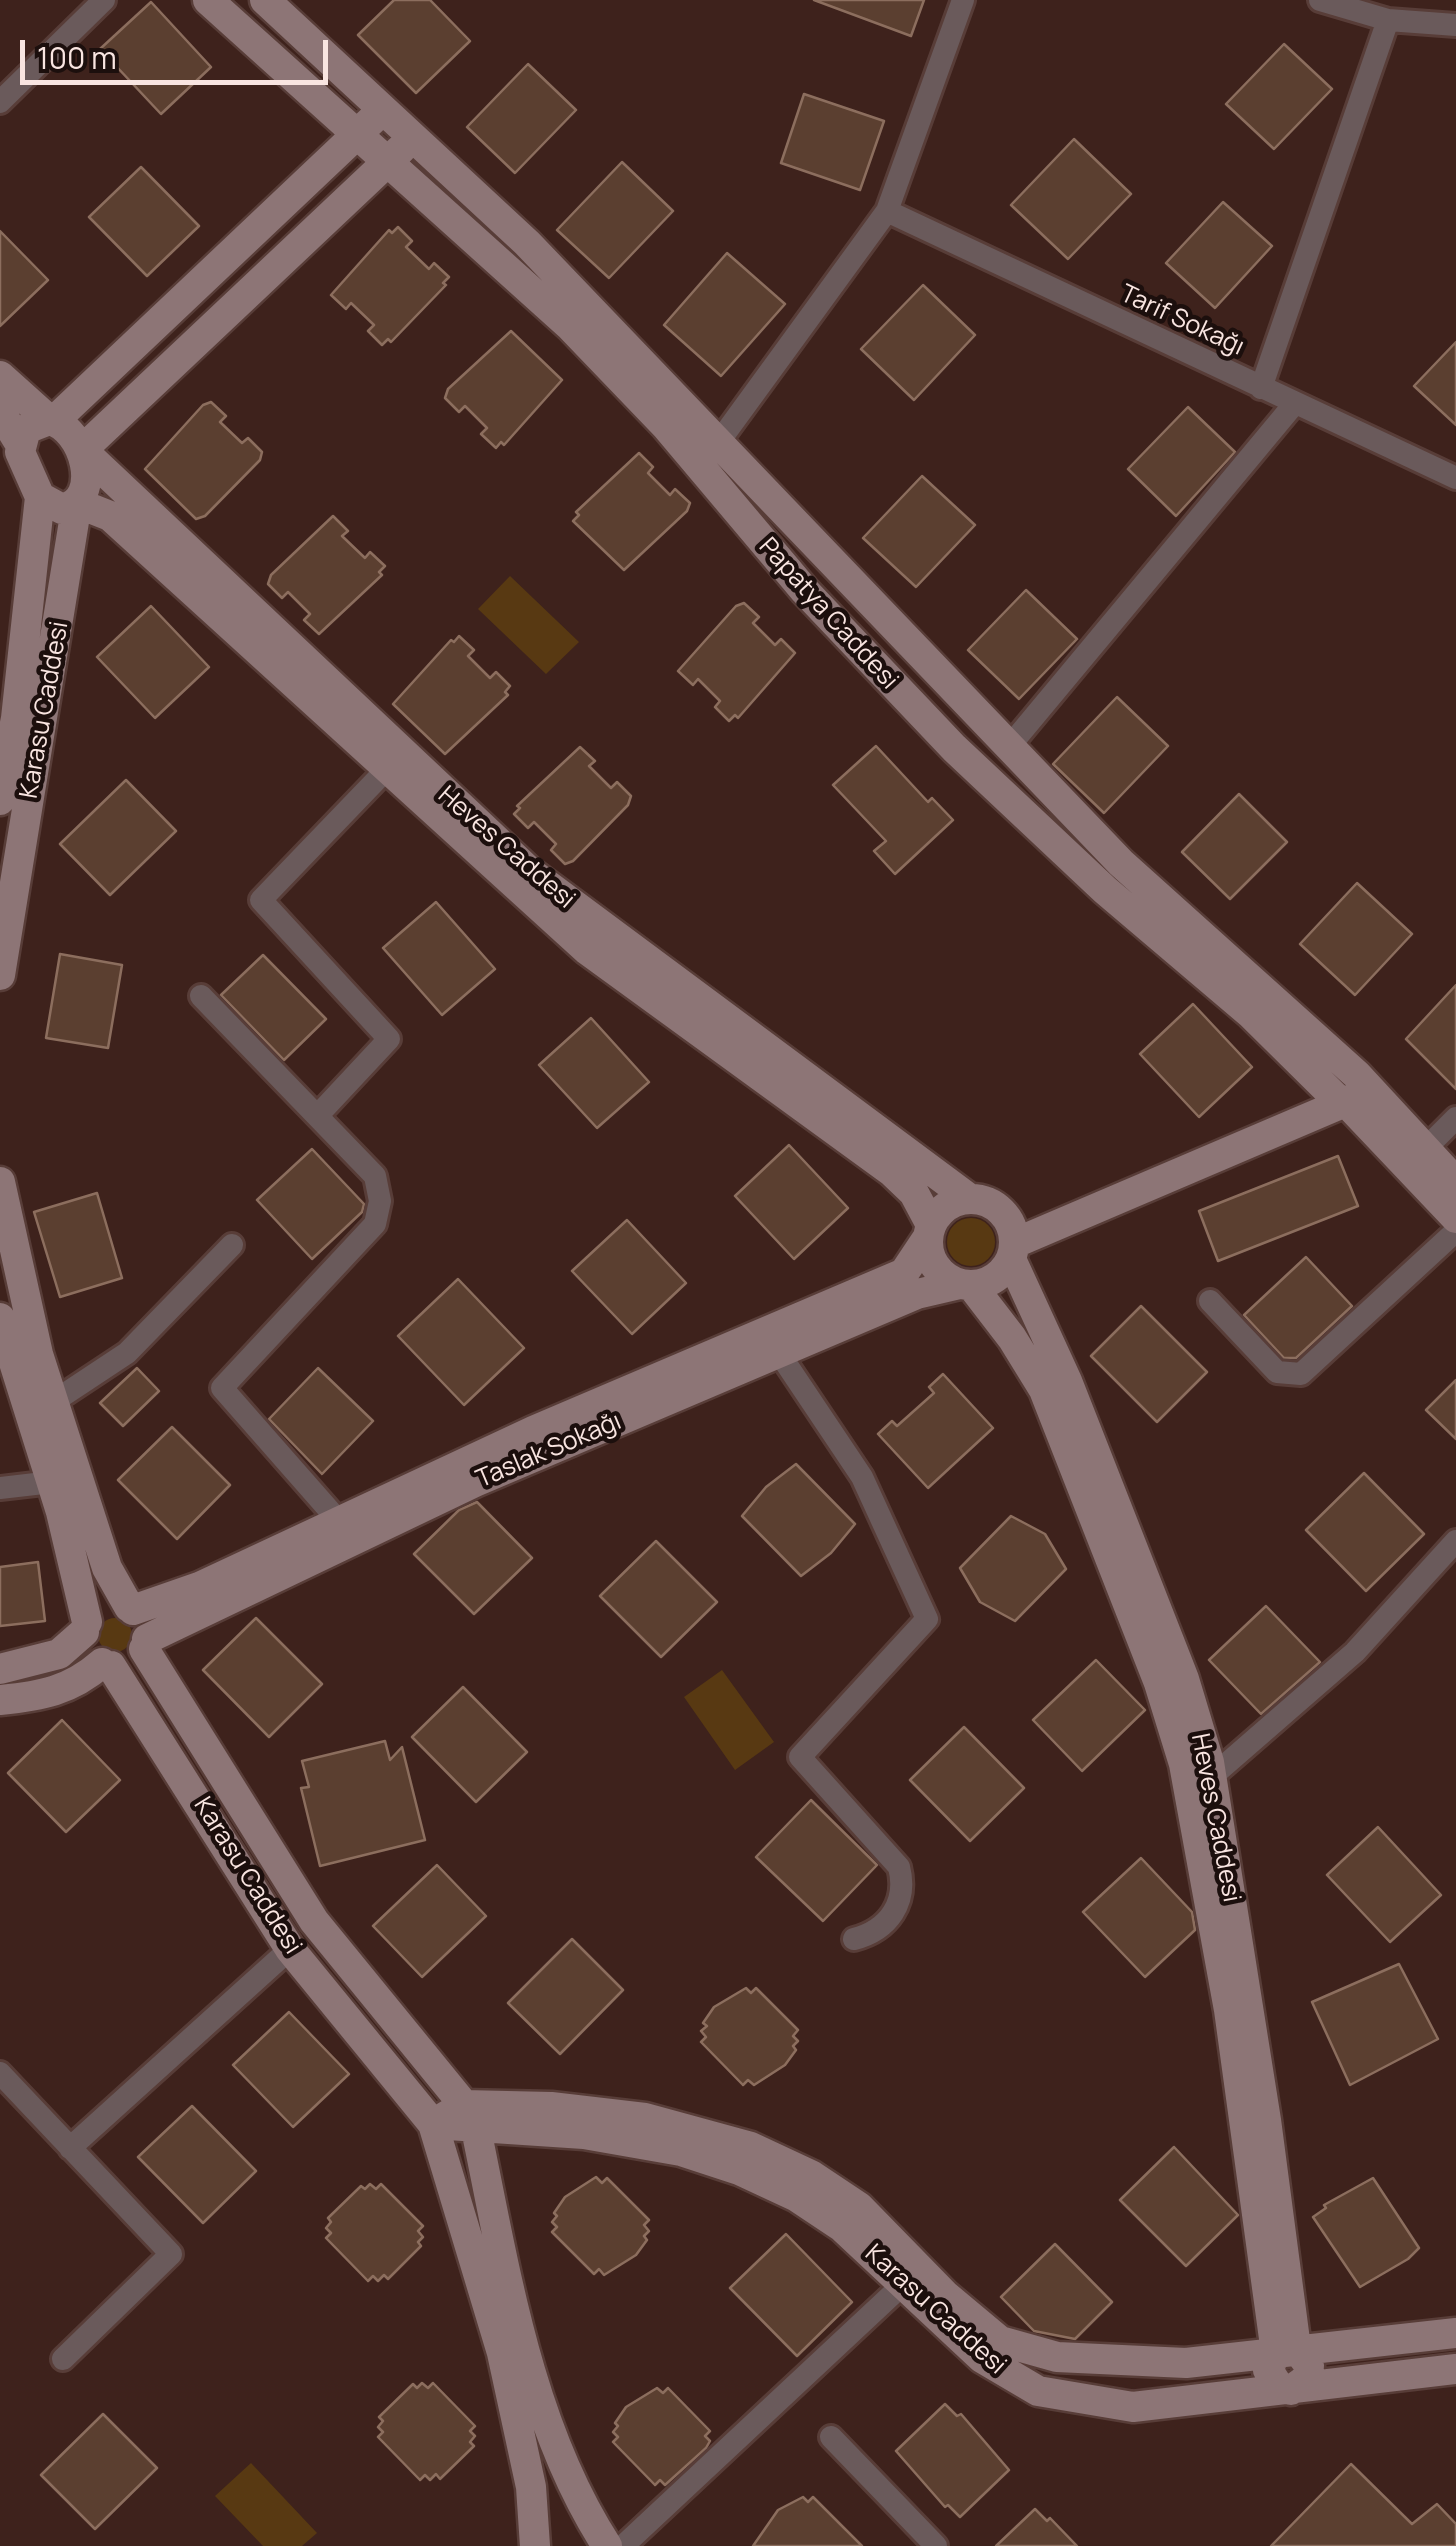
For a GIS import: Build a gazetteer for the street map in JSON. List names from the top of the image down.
{
  "streets": {
    "street": [
      "Tarif Sokağı",
      "Papatya Caddesi",
      "Karasu Caddesi",
      "Heves Caddesi",
      "Taslak Sokağı"
    ]
  },
  "crossings": [
    ["Karasu Caddesi", "Heves Caddesi"],
    ["Karasu Caddesi", "Taslak Sokağı"],
    ["Heves Caddesi", "Taslak Sokağı"]
  ],
  "scale_bar": "100 m"
}
